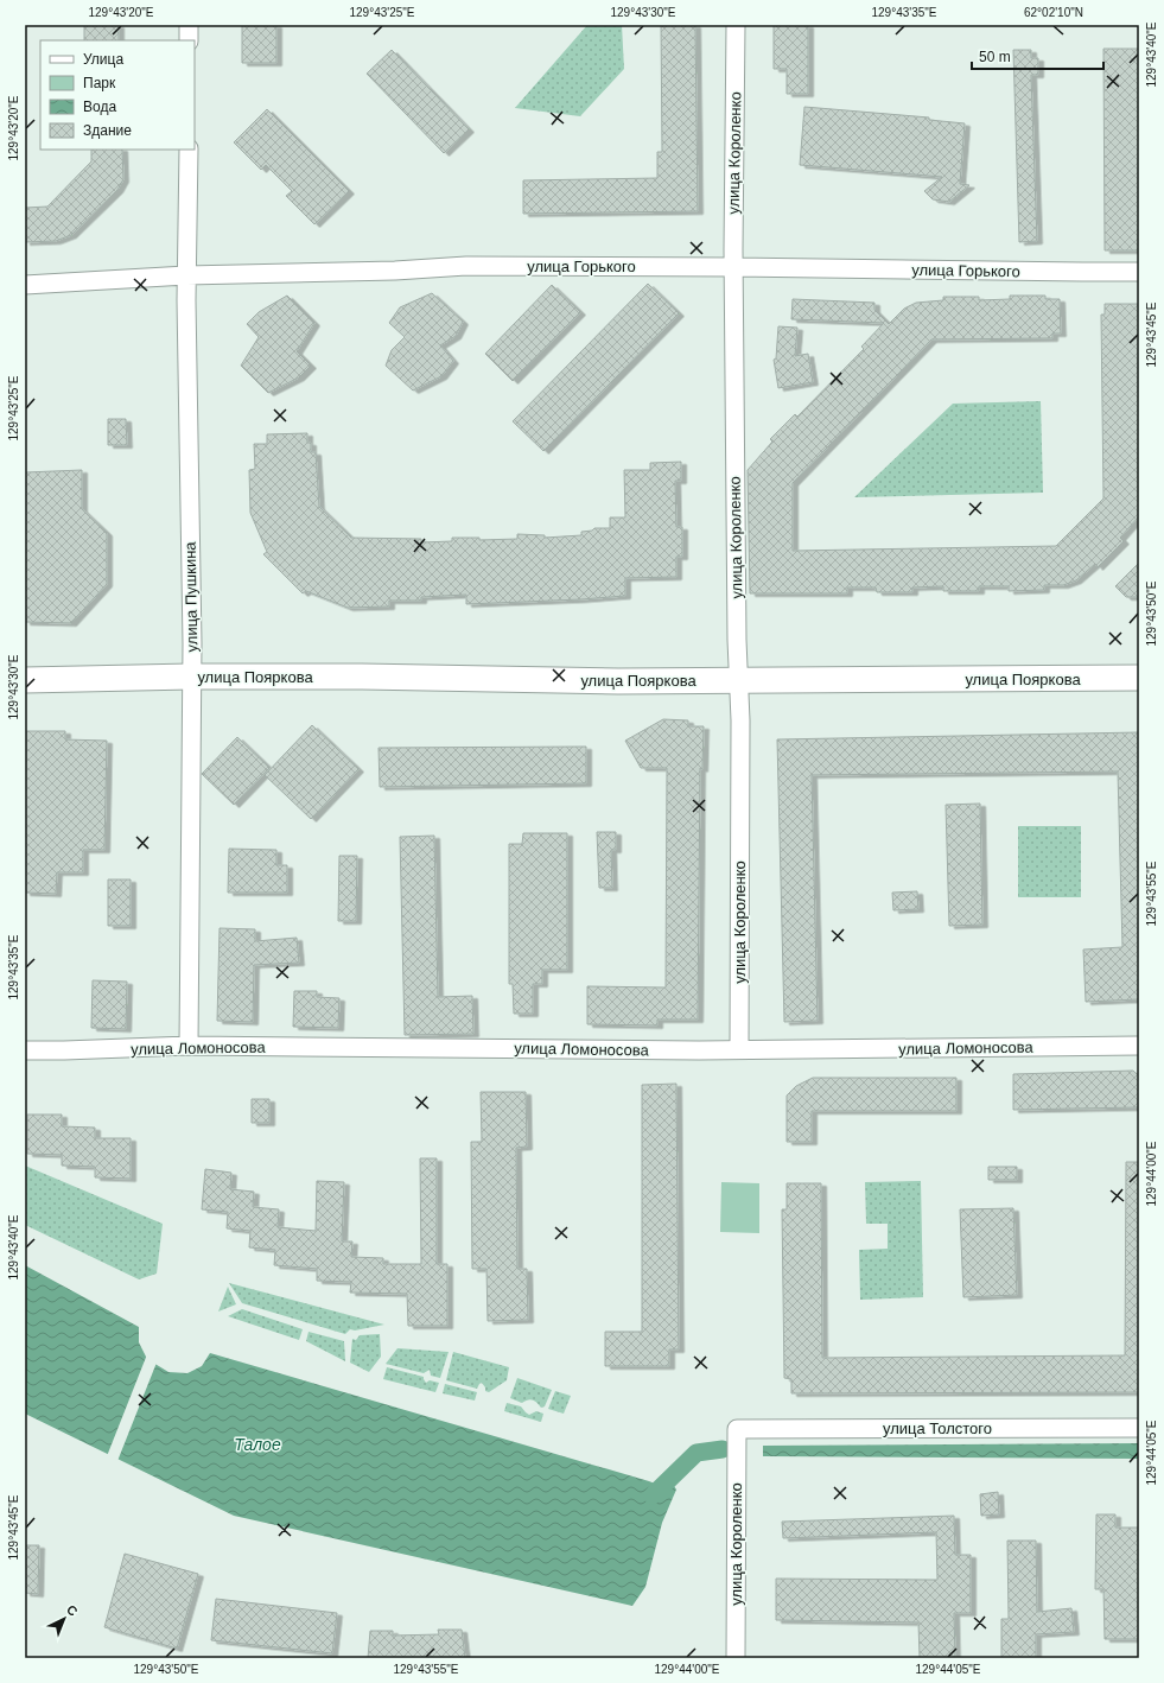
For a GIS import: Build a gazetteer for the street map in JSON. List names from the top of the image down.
{
  "streets": {
    "main road": ["улица Пояркова"],
    "street": [
      "улица Короленко",
      "улица Горького",
      "улица Пушкина",
      "улица Ломоносова",
      "улица Толстого"
    ]
  },
  "crossings": [
    ["улица Короленко", "улица Горького"],
    ["улица Короленко", "улица Пояркова"],
    ["улица Короленко", "улица Ломоносова"],
    ["улица Короленко", "улица Толстого"],
    ["улица Горького", "улица Пушкина"],
    ["улица Пушкина", "улица Пояркова"],
    ["улица Пушкина", "улица Ломоносова"]
  ],
  "water": ["Талое"],
  "legend": [
    "Улица",
    "Парк",
    "Вода",
    "Здание"
  ],
  "scale_bar": "50 m",
  "north": "top right",
  "coordinates": [
    "129°43'20\"E",
    "129°43'25\"E",
    "129°43'30\"E",
    "129°43'35\"E",
    "62°02'10\"N",
    "129°43'40\"E",
    "129°43'45\"E",
    "129°43'50\"E",
    "129°43'55\"E",
    "129°44'00\"E",
    "129°44'05\"E"
  ]
}
